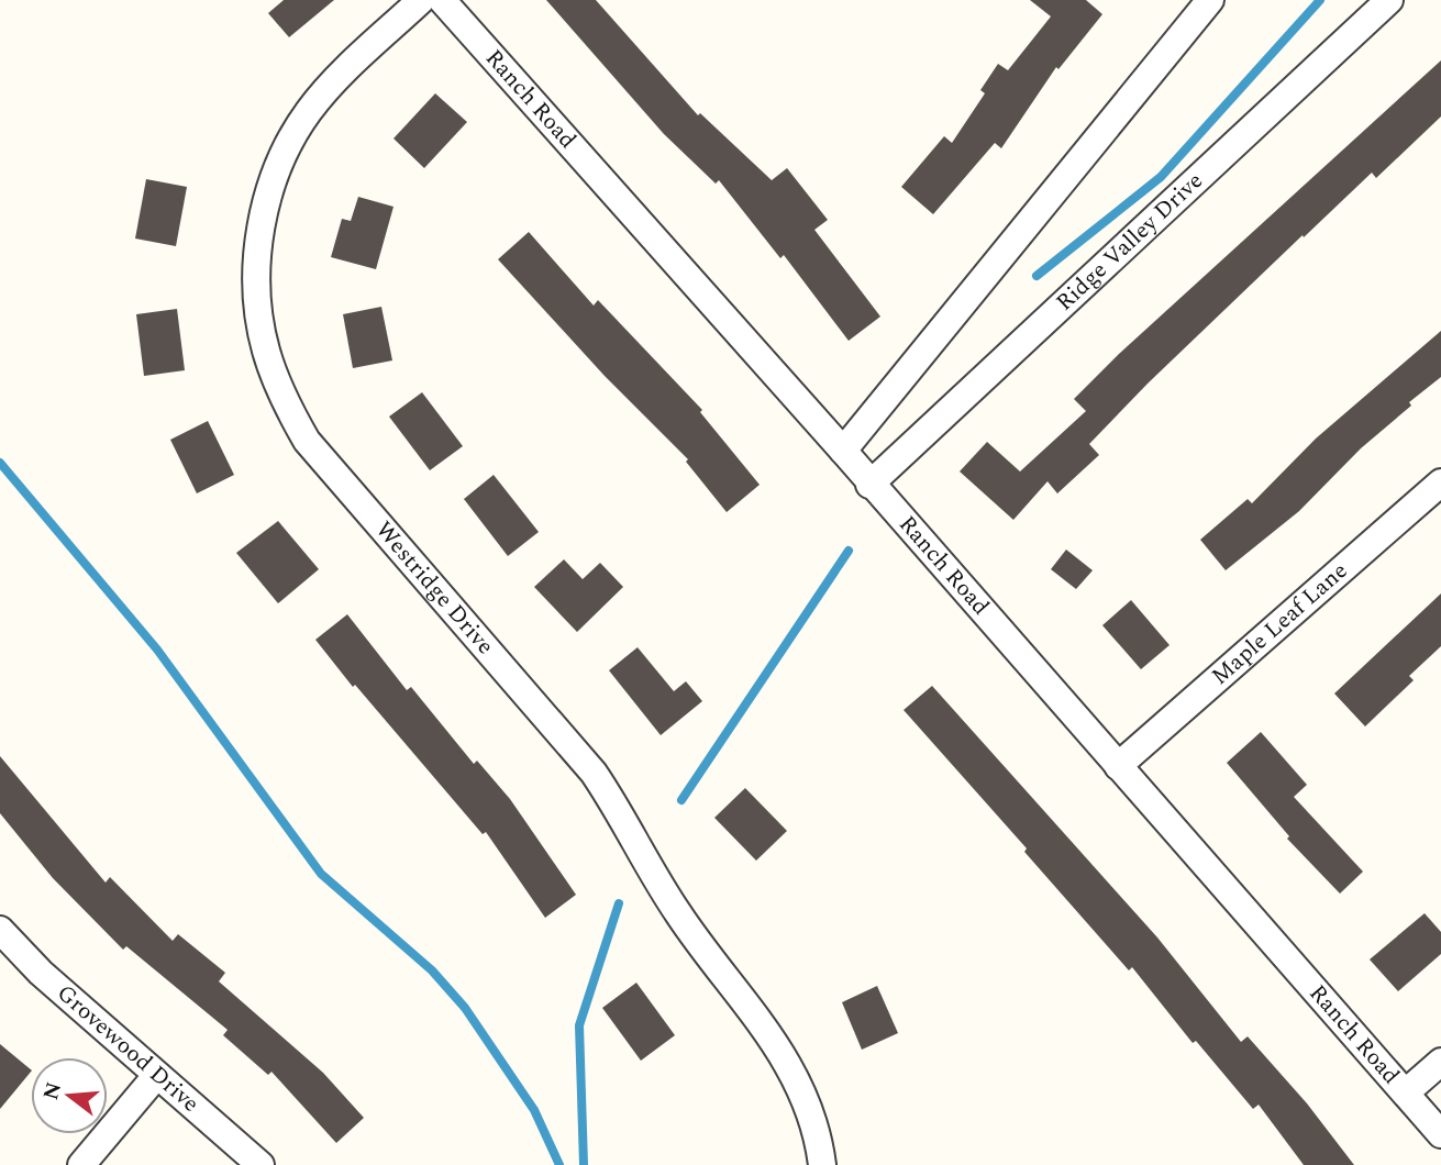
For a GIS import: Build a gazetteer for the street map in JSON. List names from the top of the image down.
{
  "streets": {
    "street": [
      "Ranch Road",
      "Ridge Valley Drive",
      "Westridge Drive",
      "Maple Leaf Lane",
      "Grovewood Drive"
    ]
  },
  "crossings": [
    ["Ranch Road", "Ridge Valley Drive"],
    ["Ranch Road", "Maple Leaf Lane"]
  ],
  "north": "left"
}
